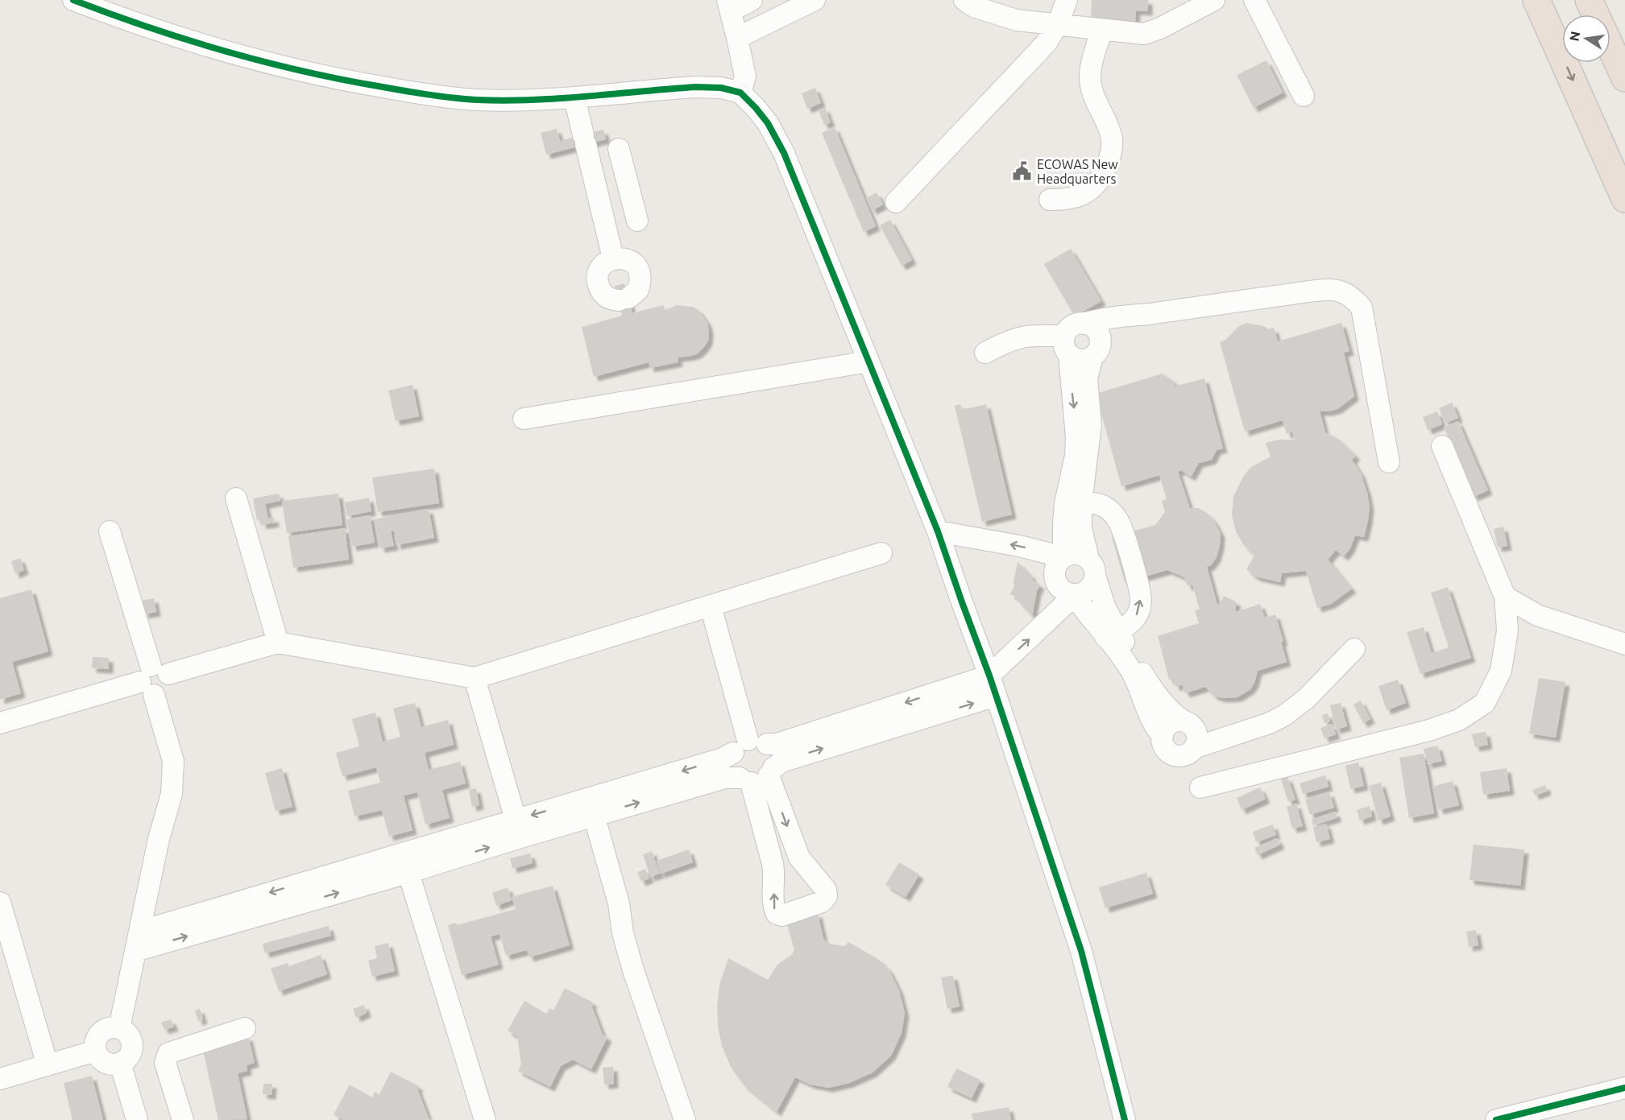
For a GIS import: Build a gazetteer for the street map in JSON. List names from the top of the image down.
{
  "places": {
    "public building": ["ECOWAS New Headquarters"]
  },
  "north": "left"
}
